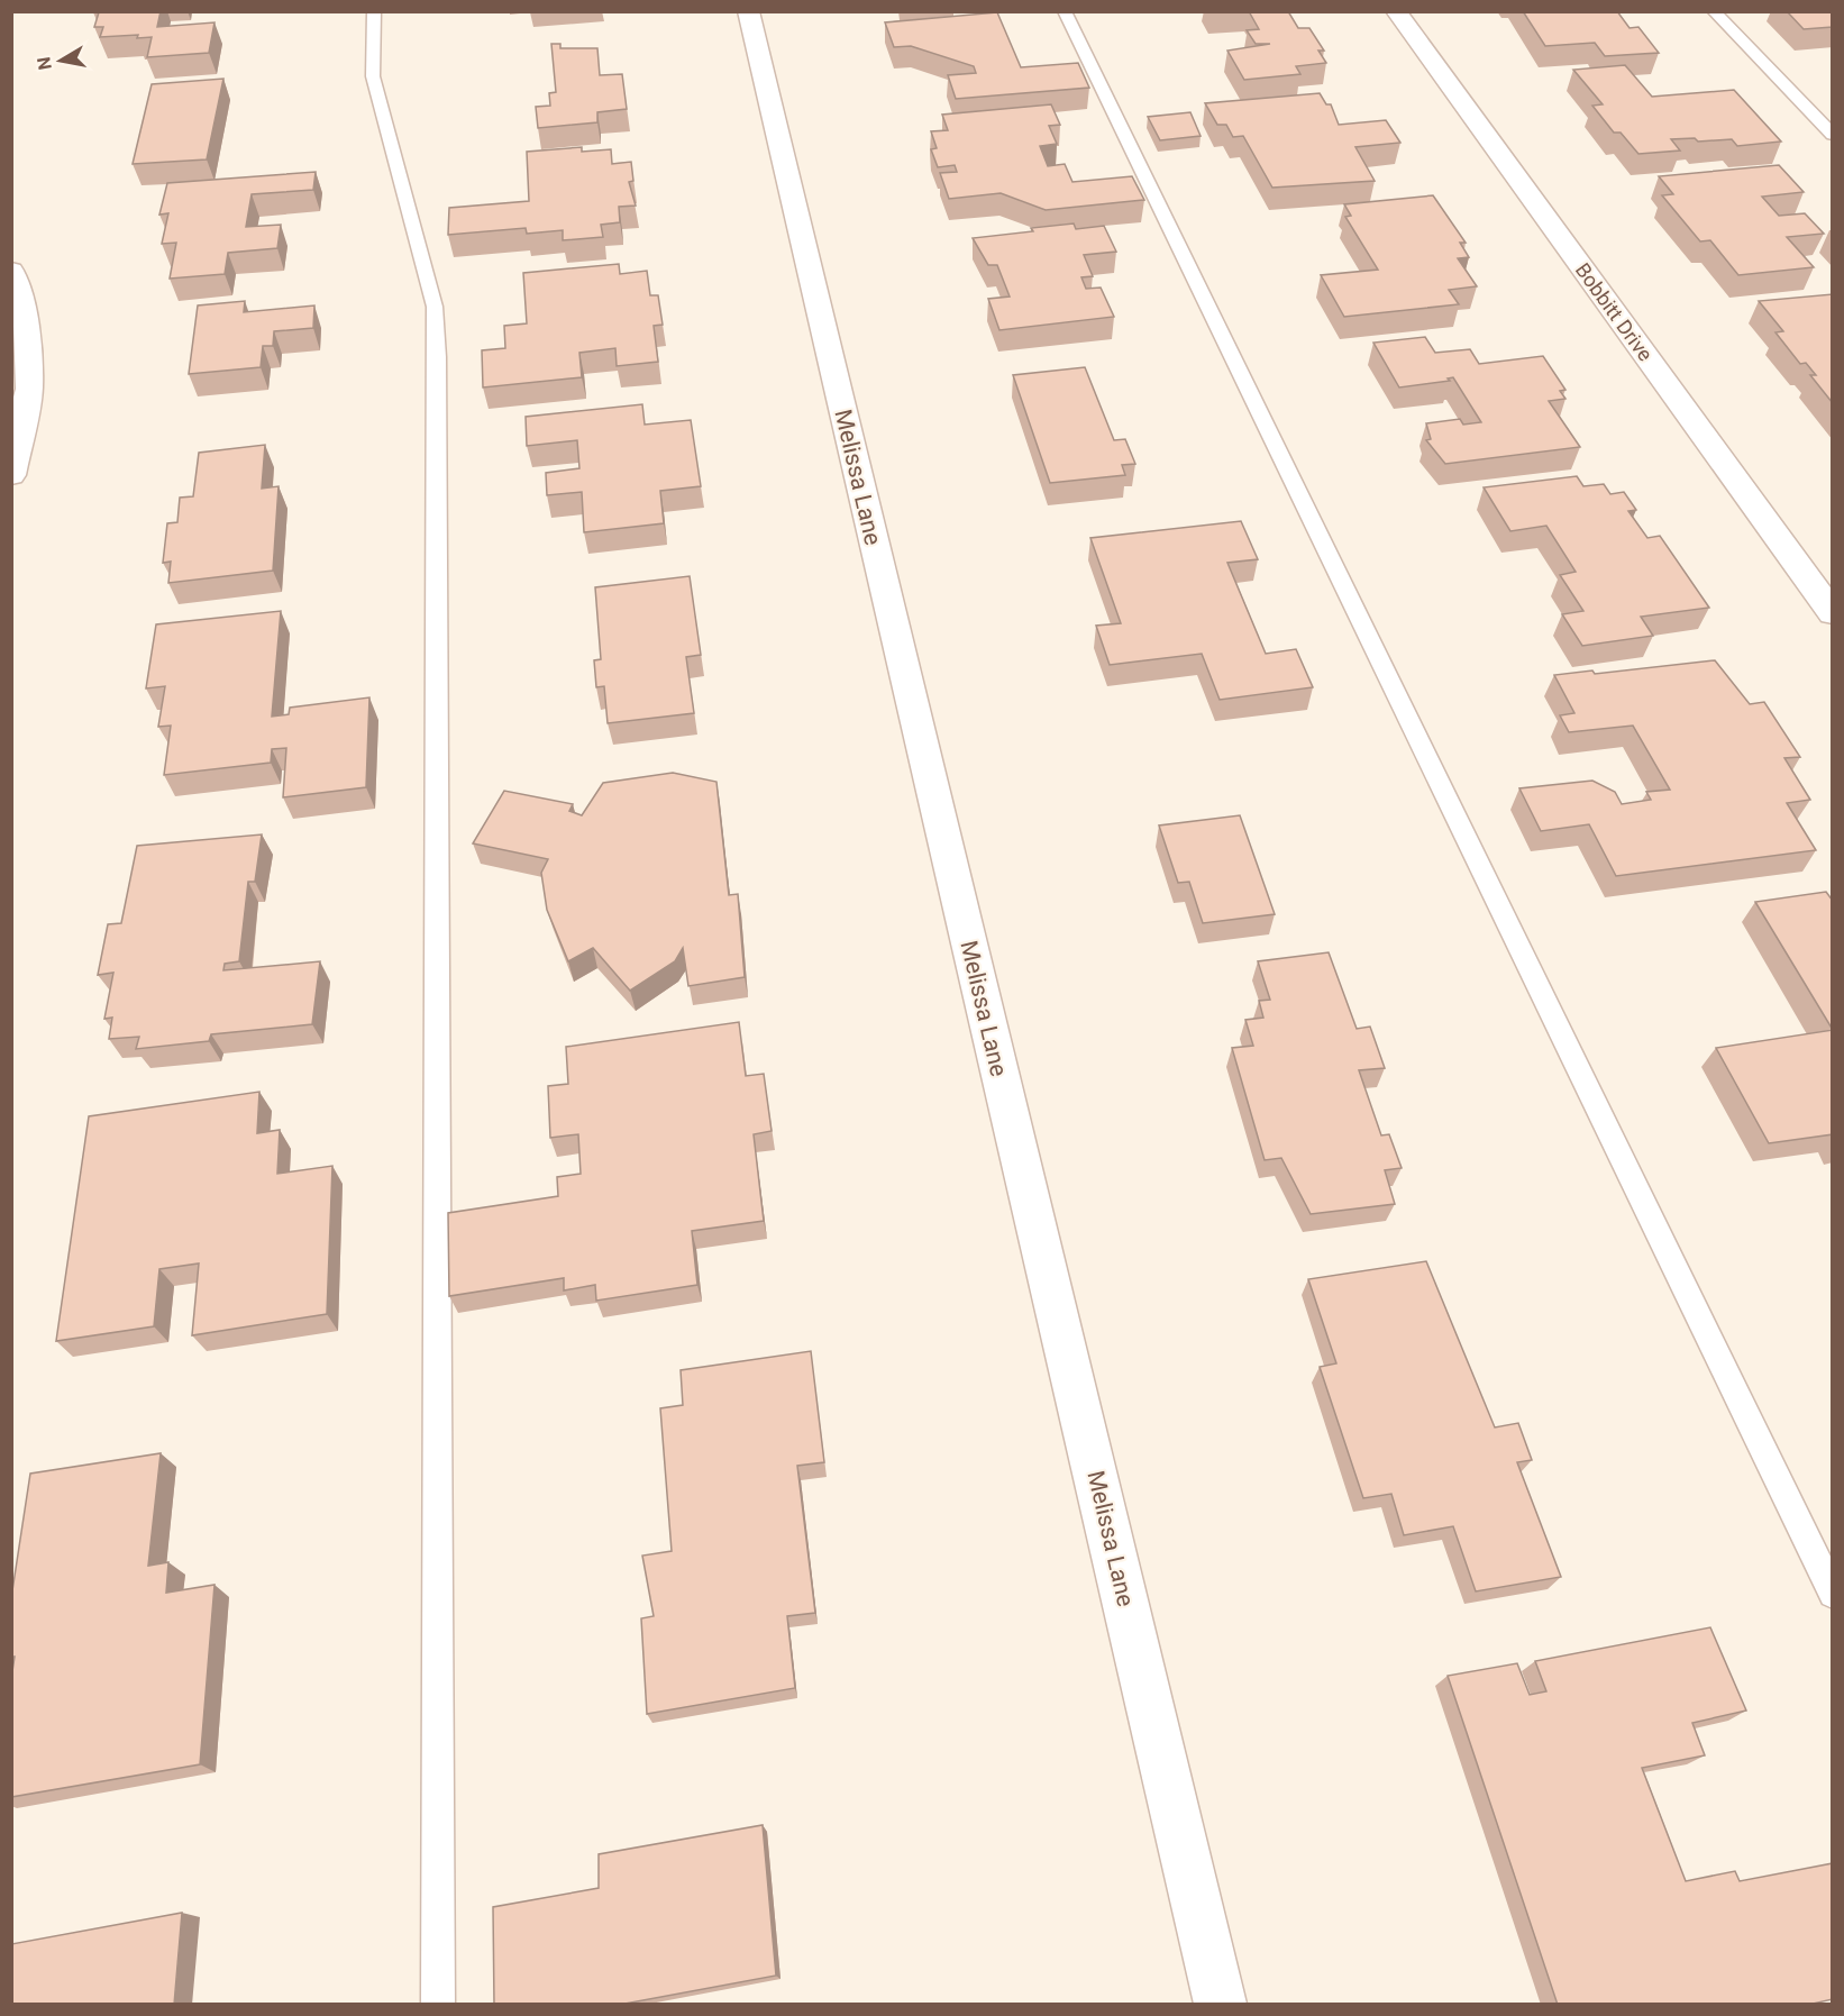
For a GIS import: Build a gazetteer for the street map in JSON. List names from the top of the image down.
{
  "streets": {
    "street": ["Bobbitt Drive", "Melissa Lane"]
  },
  "north": "left"
}
